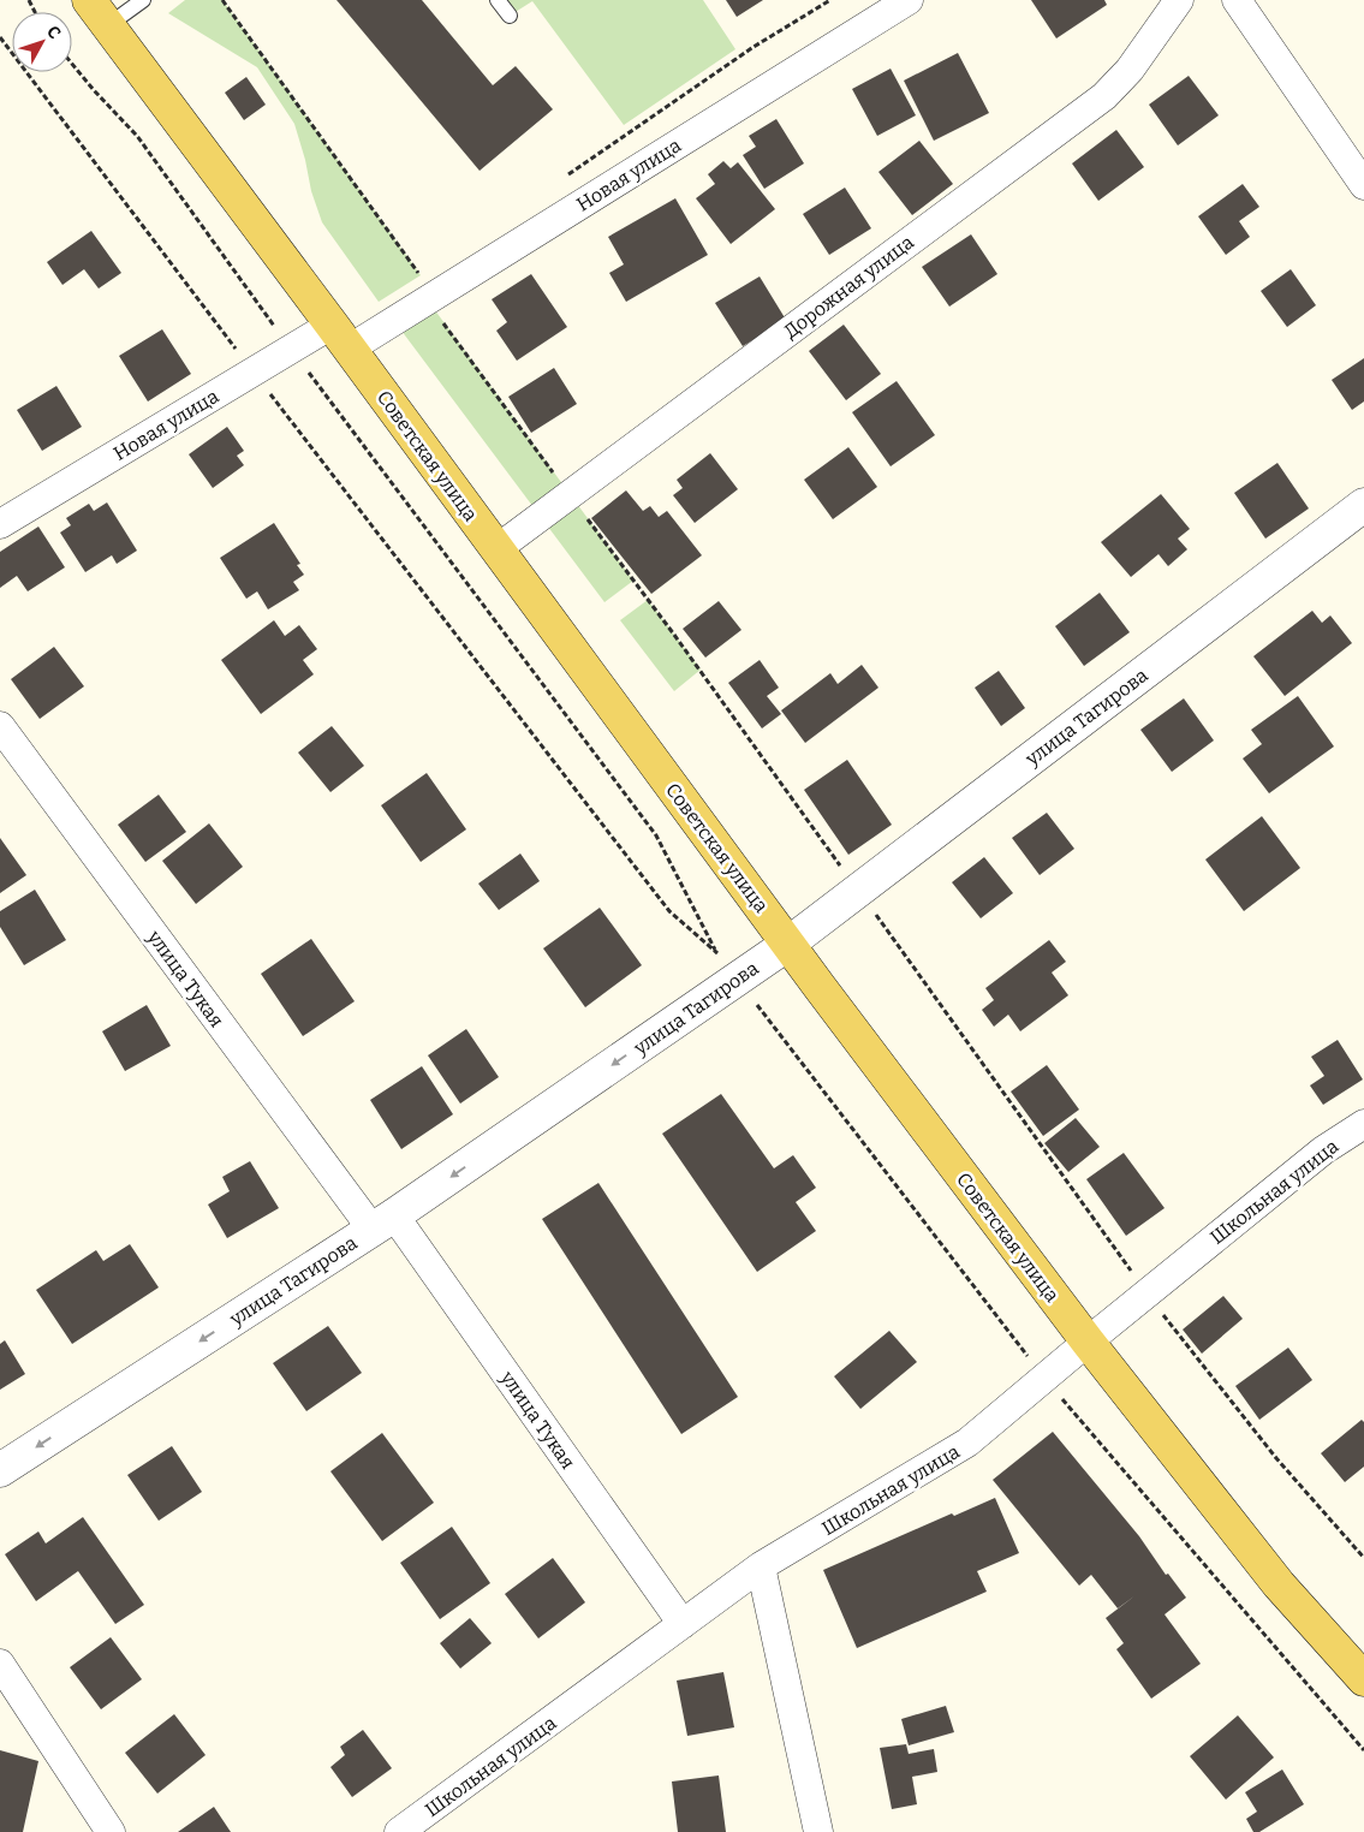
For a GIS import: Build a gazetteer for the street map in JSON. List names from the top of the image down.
{
  "streets": {
    "main road": ["Советская улица"],
    "street": [
      "Новая улица",
      "Дорожная улица",
      "улица Тагирова",
      "улица Тукая",
      "Школьная улица"
    ]
  },
  "crossings": [
    ["Новая улица", "Советская улица"],
    ["Дорожная улица", "Советская улица"],
    ["Советская улица", "улица Тагирова"],
    ["Советская улица", "Школьная улица"],
    ["улица Тагирова", "улица Тукая"],
    ["улица Тукая", "Школьная улица"]
  ],
  "one_way": ["улица Тагирова"],
  "north": "top right"
}
